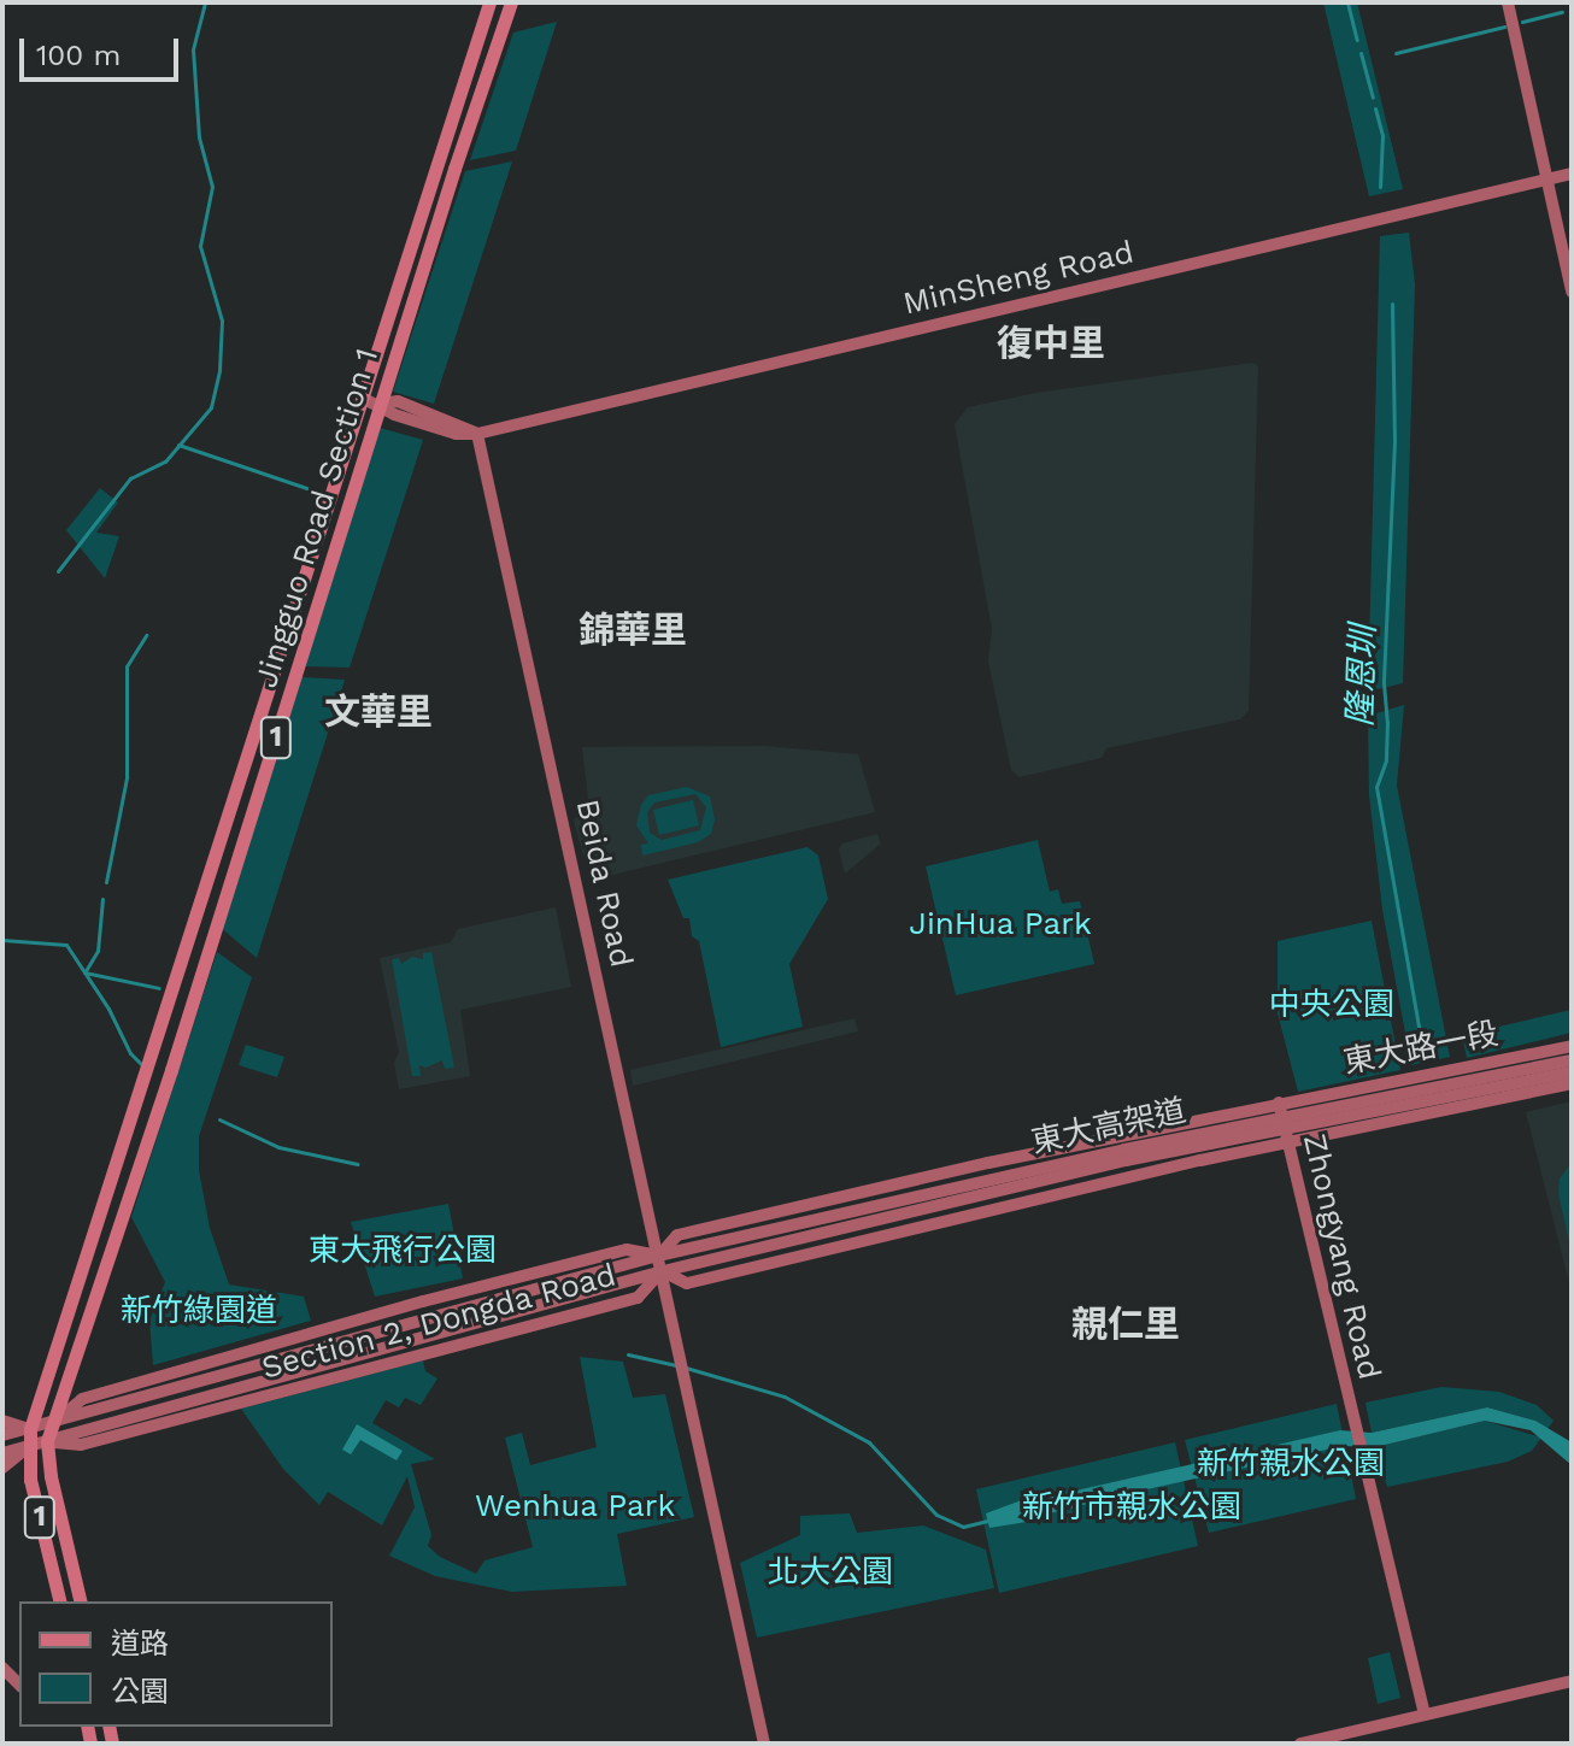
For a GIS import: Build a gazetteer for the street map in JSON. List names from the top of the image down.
{
  "streets": {
    "main road": ["Jingguo Road Section 1", "1"],
    "street": [
      "MinSheng Road",
      "Beida Road",
      "東大路一段",
      "東大高架道",
      "Zhongyang Road",
      "Section 2, Dongda Road"
    ]
  },
  "crossings": [
    ["MinSheng Road", "Beida Road"],
    ["Jingguo Road Section 1", "1"],
    ["Jingguo Road Section 1", "Section 2, Dongda Road"],
    ["1", "Section 2, Dongda Road"],
    ["Beida Road", "東大路一段"],
    ["Beida Road", "東大高架道"],
    ["Beida Road", "Section 2, Dongda Road"],
    ["東大路一段", "東大高架道"],
    ["東大路一段", "Zhongyang Road"],
    ["東大路一段", "Section 2, Dongda Road"],
    ["東大高架道", "Section 2, Dongda Road"]
  ],
  "districts": [
    "復中里",
    "錦華里",
    "文華里",
    "親仁里"
  ],
  "water": ["隆恩圳"],
  "parks": [
    "JinHua Park",
    "中央公園",
    "東大飛行公園",
    "新竹綠園道",
    "新竹親水公園",
    "Wenhua Park",
    "新竹市親水公園",
    "北大公園"
  ],
  "legend": ["道路", "公園"],
  "scale_bar": "100 m"
}
